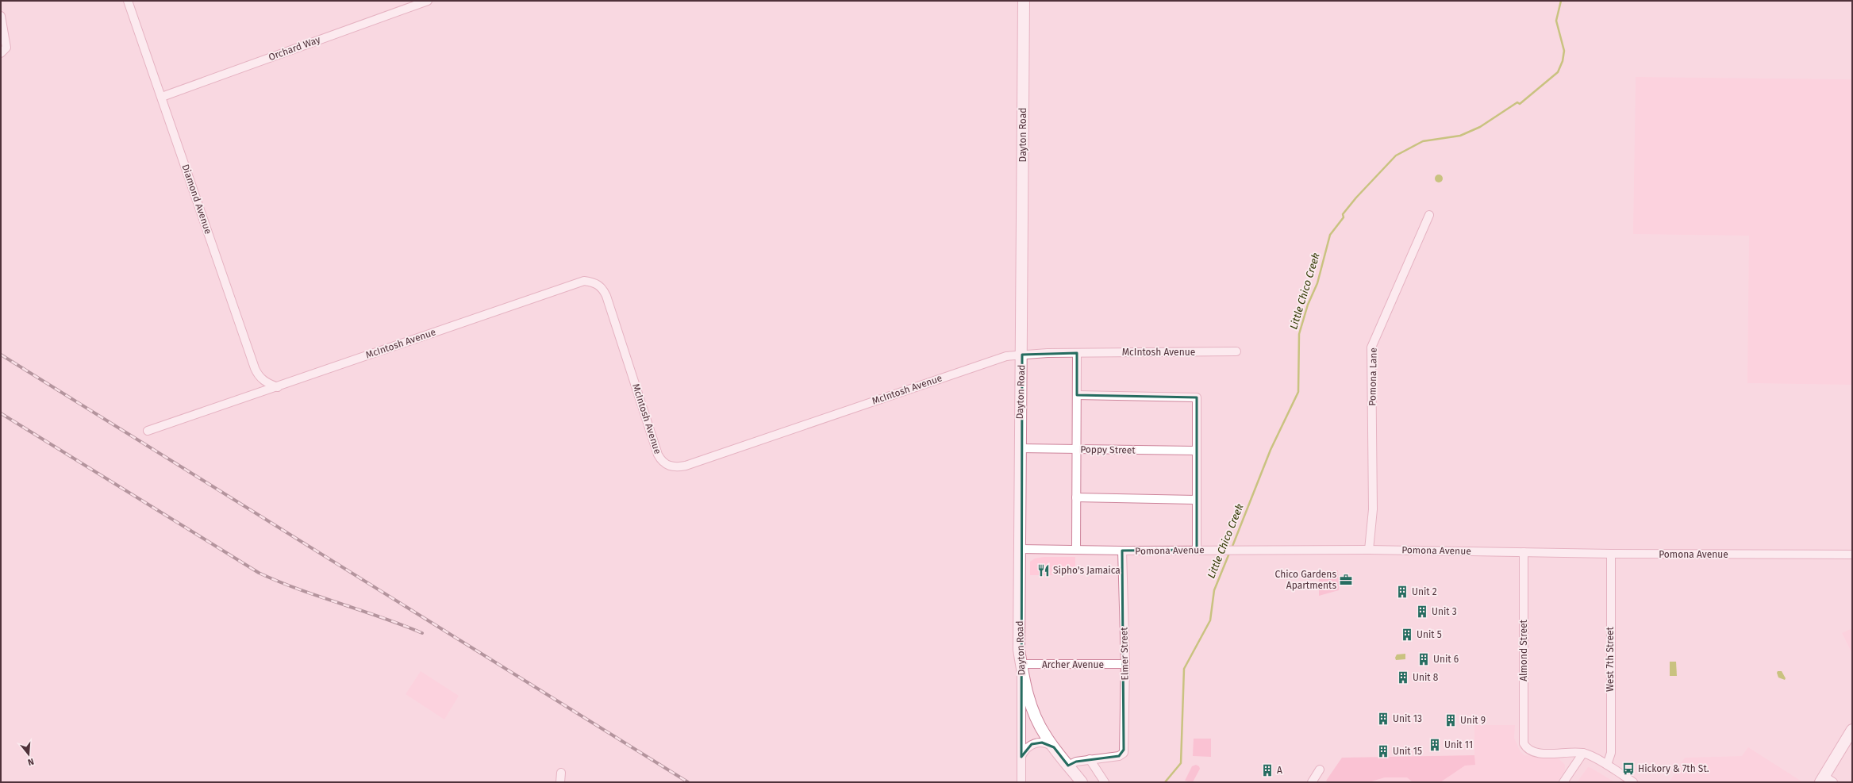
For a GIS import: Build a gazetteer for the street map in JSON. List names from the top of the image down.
{
  "streets": {
    "street": [
      "Orchard Way",
      "Dayton Road",
      "Diamond Avenue",
      "McIntosh Avenue",
      "Pomona Lane",
      "Poppy Street",
      "Pomona Avenue",
      "Almond Street",
      "Elmer Street",
      "West 7th Street",
      "Archer Avenue"
    ]
  },
  "crossings": [
    ["Orchard Way", "Diamond Avenue"],
    ["Dayton Road", "McIntosh Avenue"],
    ["Dayton Road", "Poppy Street"],
    ["Dayton Road", "Pomona Avenue"],
    ["Dayton Road", "Archer Avenue"],
    ["Diamond Avenue", "McIntosh Avenue"],
    ["Pomona Lane", "Pomona Avenue"],
    ["Pomona Avenue", "Almond Street"],
    ["Pomona Avenue", "Elmer Street"],
    ["Pomona Avenue", "West 7th Street"],
    ["Elmer Street", "Archer Avenue"]
  ],
  "water": ["Little Chico Creek"],
  "places": {
    "restaurant": ["Sipho's Jamaica"],
    "office": ["Chico Gardens Apartments"],
    "building": [
      "Unit 2",
      "Unit 3",
      "Unit 5",
      "Unit 6",
      "Unit 8",
      "Unit 13",
      "Unit 9",
      "Unit 11",
      "Unit 15",
      "A"
    ],
    "bus stop": ["Hickory & 7th St."]
  },
  "north": "bottom"
}
